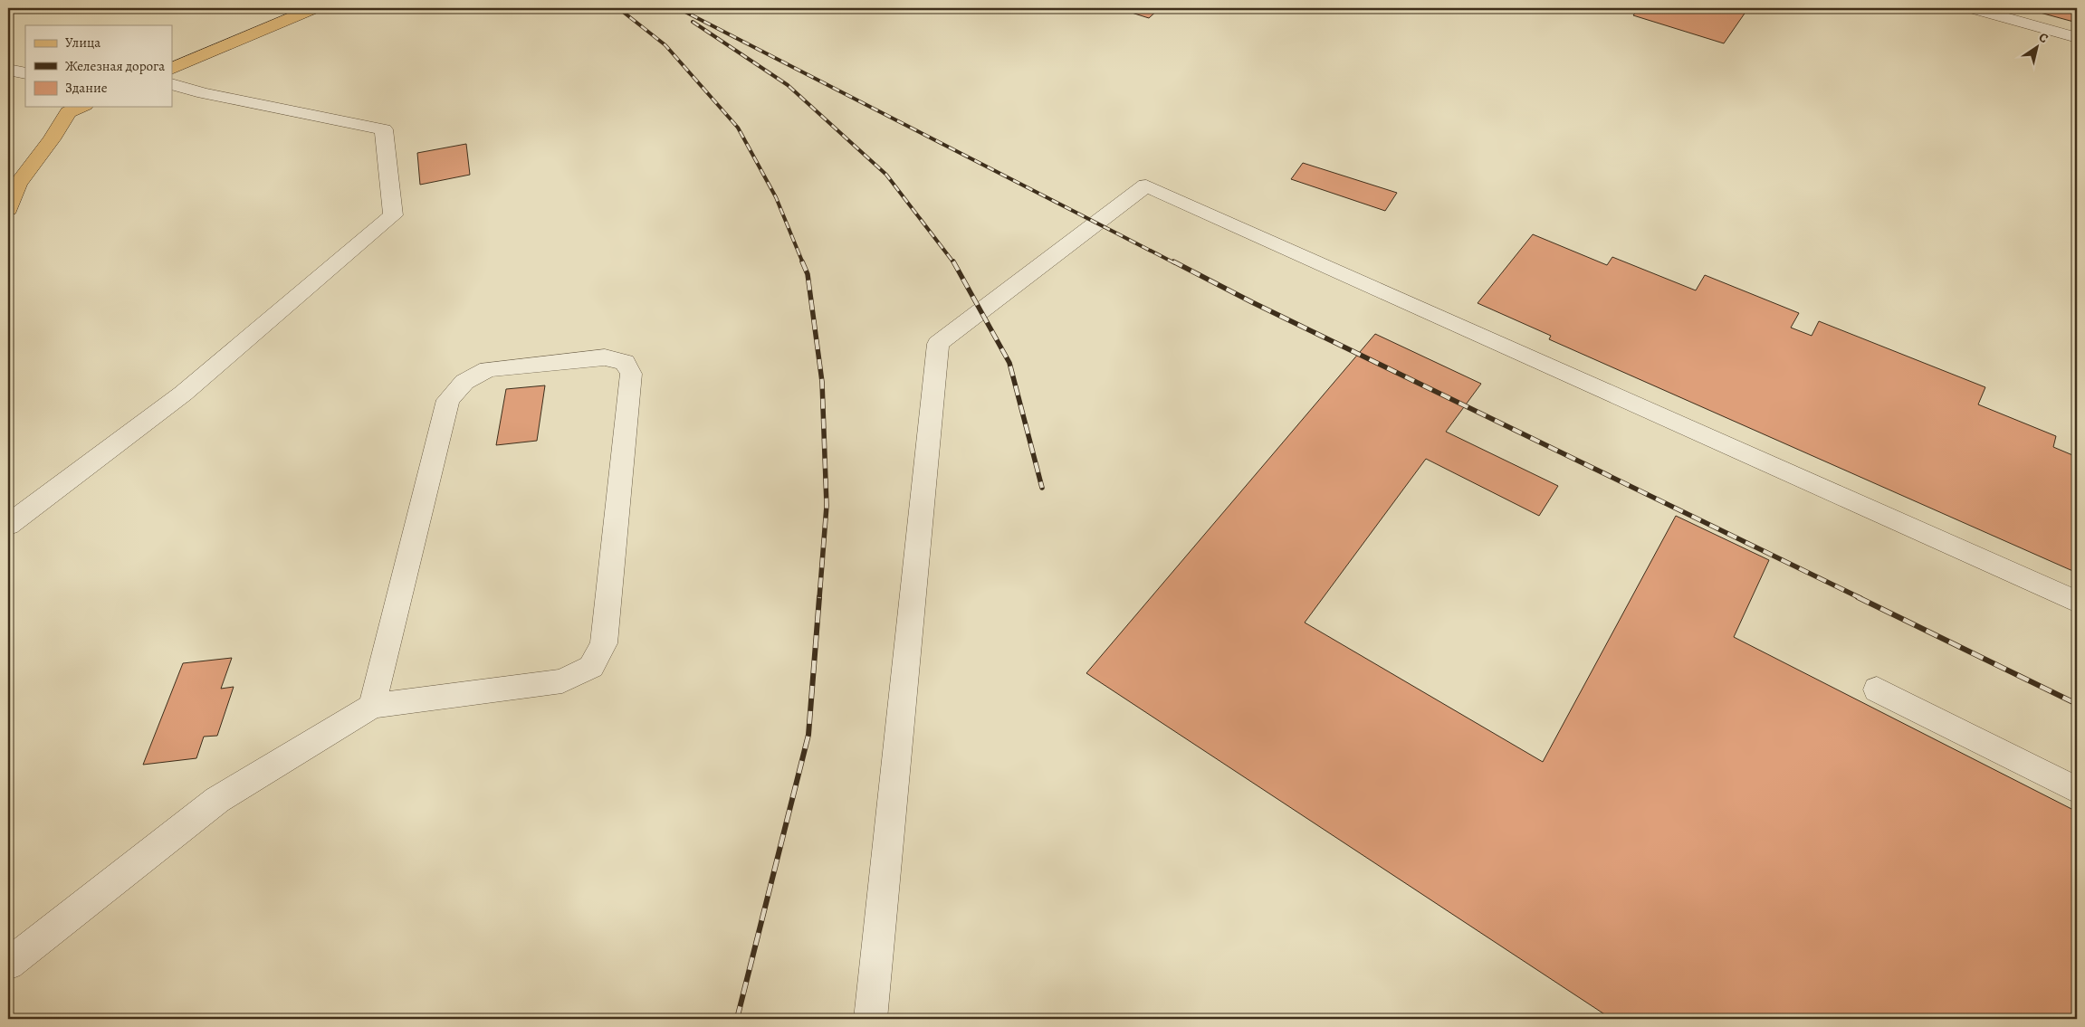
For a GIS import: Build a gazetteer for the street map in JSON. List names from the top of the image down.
{
  "legend": ["Улица", "Железная дорога", "Здание"],
  "north": "top right"
}
